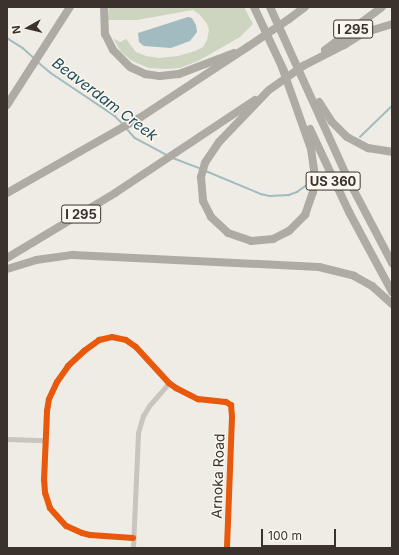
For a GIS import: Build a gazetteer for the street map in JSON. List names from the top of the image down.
{
  "streets": {
    "highway": ["I 295", "US 360"],
    "street": ["Arnoka Road"]
  },
  "water": ["Beaverdam Creek"],
  "scale_bar": "100 m",
  "north": "left"
}
